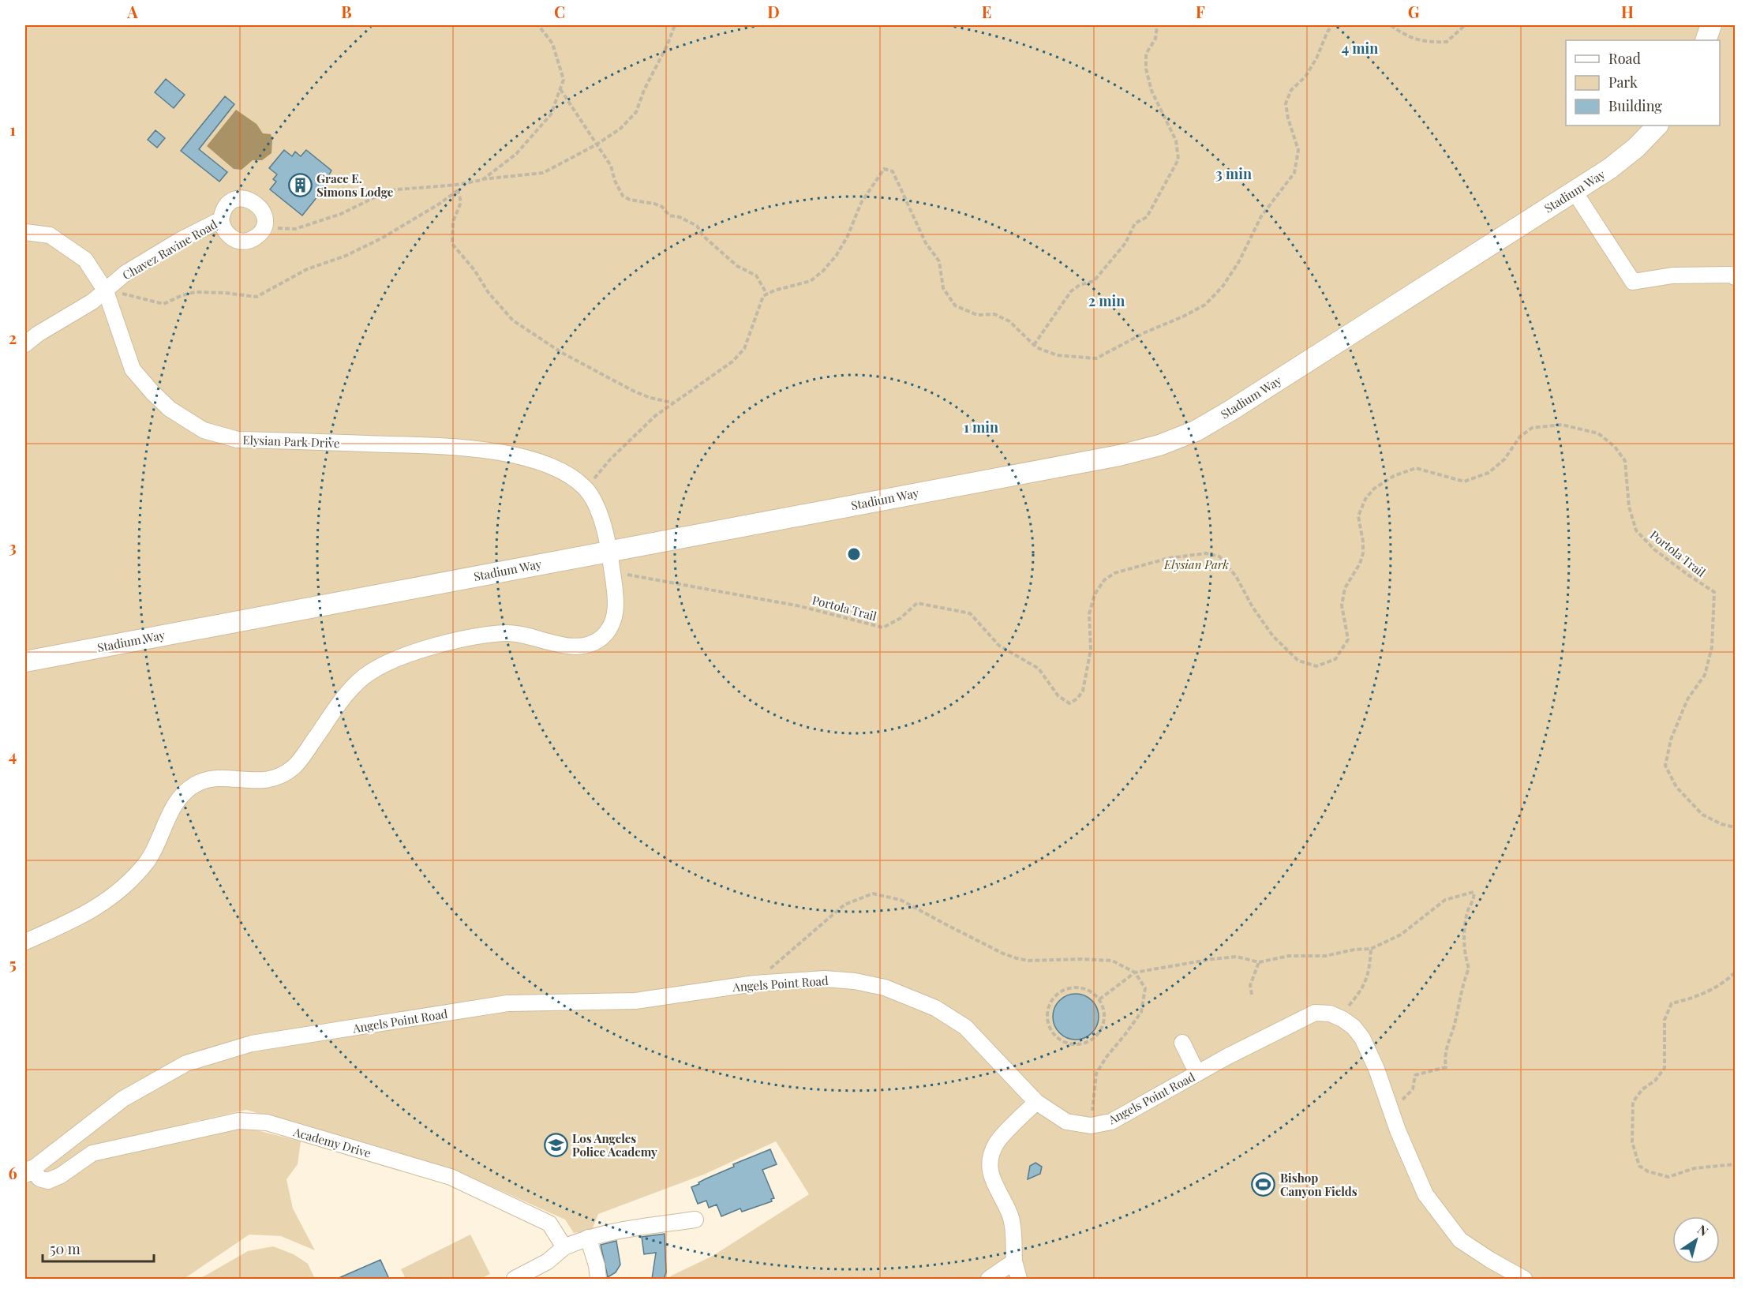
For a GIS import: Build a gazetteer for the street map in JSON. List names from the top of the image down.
{
  "streets": {
    "main road": ["Stadium Way"],
    "street": [
      "Chavez Ravine Road",
      "Elysian Park Drive",
      "Angels Point Road",
      "Academy Drive"
    ],
    "path": ["Portola Trail"]
  },
  "crossings": [
    ["Stadium Way", "Elysian Park Drive"],
    ["Chavez Ravine Road", "Elysian Park Drive"],
    ["Angels Point Road", "Academy Drive"]
  ],
  "parks": ["Elysian Park"],
  "places": {
    "building": ["Grace E. Simons Lodge"],
    "school or university": ["Los Angeles Police Academy"],
    "sports": ["Bishop Canyon Fields"]
  },
  "legend": ["Road", "Park", "Building"],
  "scale_bar": "50 m",
  "north": "top right",
  "grid": {
    "columns": [
      "A",
      "B",
      "C",
      "D",
      "E",
      "F",
      "G",
      "H"
    ],
    "rows": [
      "1",
      "2",
      "3",
      "4",
      "5",
      "6"
    ]
  },
  "rings": [
    "4 min",
    "3 min",
    "2 min",
    "1 min"
  ]
}
